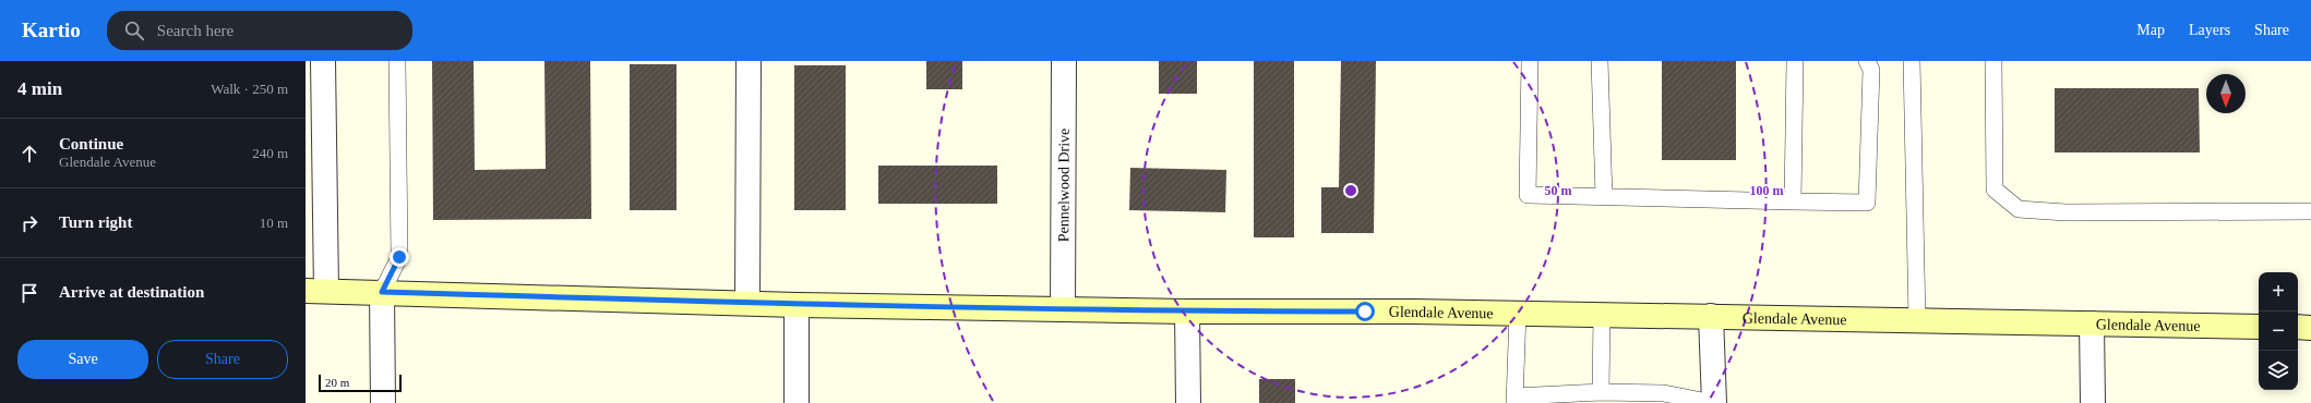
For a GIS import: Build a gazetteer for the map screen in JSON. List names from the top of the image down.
{
  "streets": {
    "main road": ["Glendale Avenue"],
    "street": ["Pennelwood Drive"]
  },
  "crossings": [
    ["Pennelwood Drive", "Glendale Avenue"]
  ],
  "scale_bar": "20 m",
  "north": "bottom",
  "page": {
    "header": "Kartio",
    "search": "Search here",
    "nav": ["Map", "Layers", "Share"],
    "heading": ["4 min", "Walk · 250 m"],
    "list": [
      ["Continue", "Glendale Avenue", "240 m"],
      ["Turn right", "10 m"],
      "Arrive at destination"
    ],
    "map_buttons": ["+", "−"],
    "buttons": ["Save", "Share"],
    "scale": "20 m"
  },
  "rings": ["50 m", "100 m"]
}
